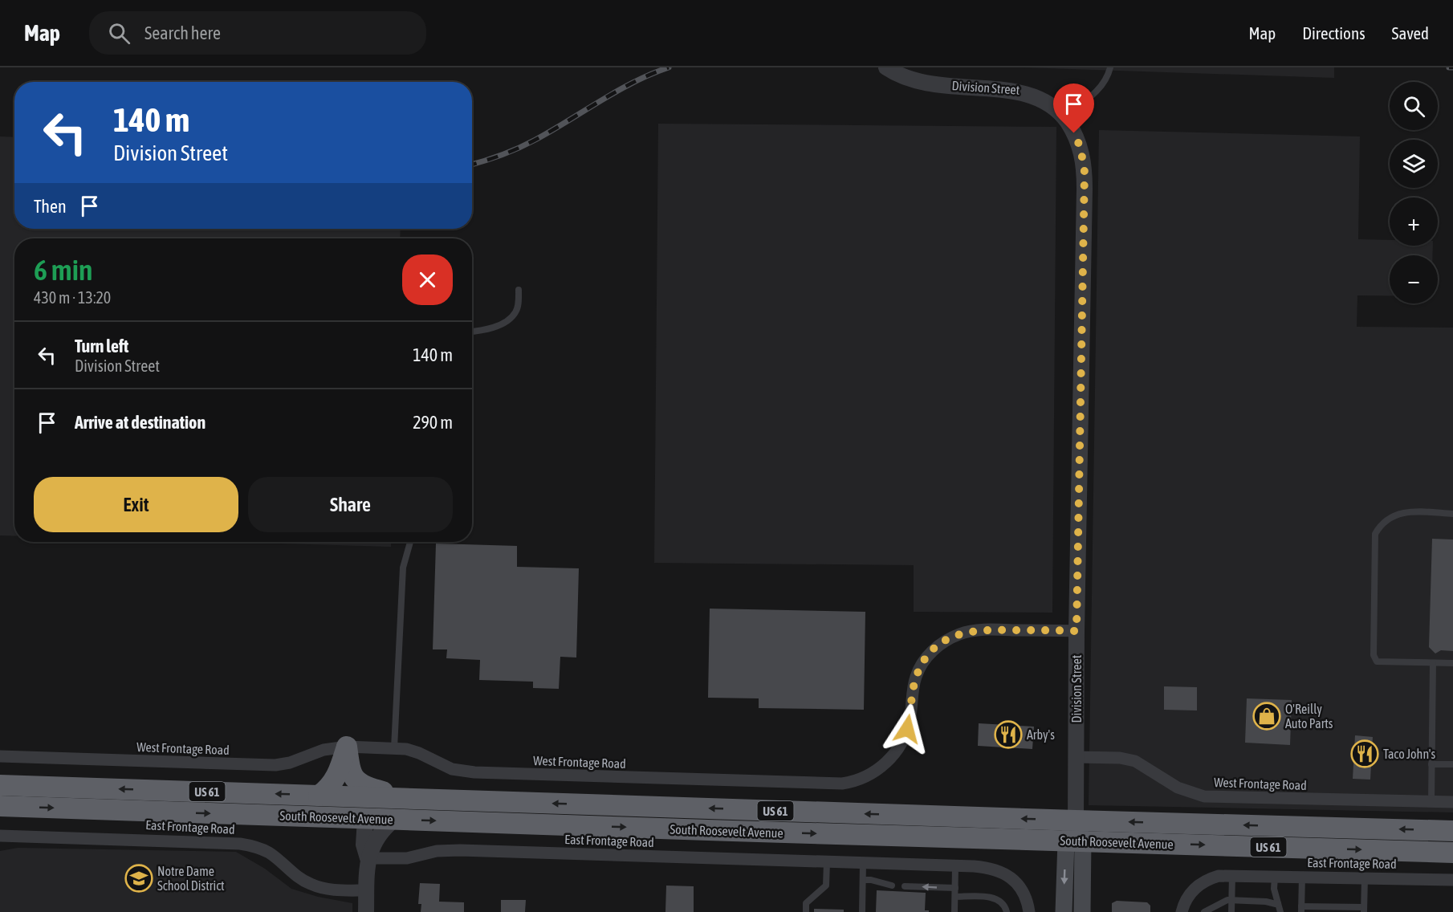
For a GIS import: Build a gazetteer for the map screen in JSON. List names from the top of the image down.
{
  "streets": {
    "highway": ["US 61", "South Roosevelt Avenue"],
    "main road": ["Division Street"],
    "street": ["West Frontage Road", "East Frontage Road"]
  },
  "crossings": [
    ["Division Street", "West Frontage Road"],
    ["Division Street", "South Roosevelt Avenue"]
  ],
  "places": {
    "shop": ["O'Reilly Auto Parts"],
    "restaurant": ["Arby's", "Taco John's"],
    "school or university": ["Notre Dame School District"]
  },
  "page": {
    "header": "Map",
    "search": "Search here",
    "nav": ["Map", "Directions", "Saved"],
    "map_buttons": ["+", "−"],
    "turn": ["140 m", "Division Street"],
    "then": "Then",
    "heading": ["6 min", "430 m · 13:20"],
    "list": [
      {
        "name": "Turn left",
        "note": "Division Street",
        "value": "140 m"
      },
      {
        "name": "Arrive at destination",
        "value": "290 m"
      }
    ],
    "buttons": ["Exit", "Share"]
  }
}
